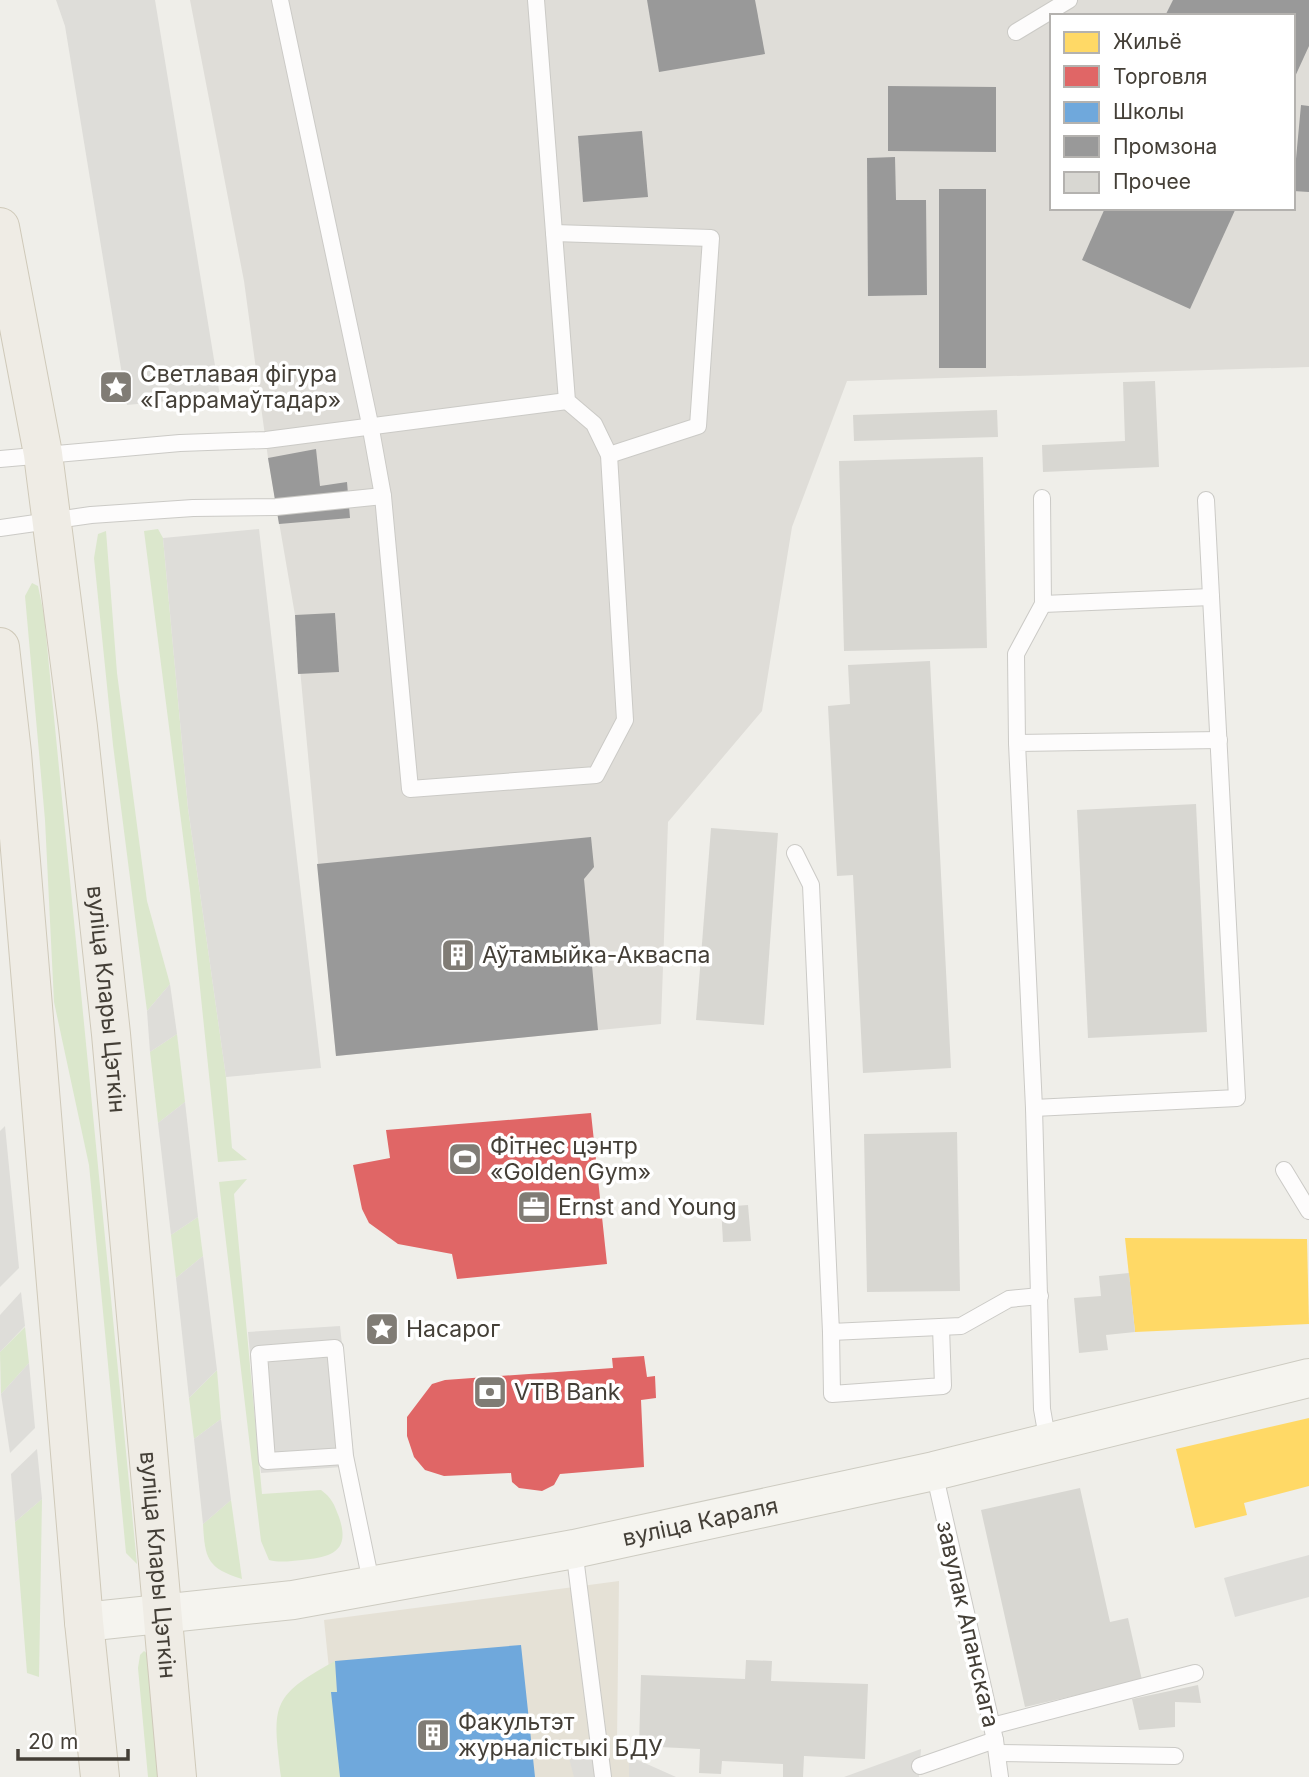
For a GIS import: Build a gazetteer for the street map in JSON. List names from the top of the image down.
{
  "streets": {
    "main road": ["вуліца Клары Цэткін"],
    "street": ["вуліца Караля"],
    "lane": ["завулак Апанскага"]
  },
  "crossings": [
    ["вуліца Клары Цэткін", "вуліца Караля"],
    ["вуліца Караля", "завулак Апанскага"]
  ],
  "places": {
    "place": ["Светлавая фігура «Гаррамаўтадар»", "Насарог"],
    "building": ["Аўтамыйка-Акваспа", "Факультэт журналістыкі БДУ"],
    "sports": ["Фітнес цэнтр «Golden Gym»"],
    "office": ["Ernst and Young"],
    "bank": ["VTB Bank"]
  },
  "legend": [
    "Жильё",
    "Торговля",
    "Школы",
    "Промзона",
    "Прочее"
  ],
  "scale_bar": "20 m"
}
